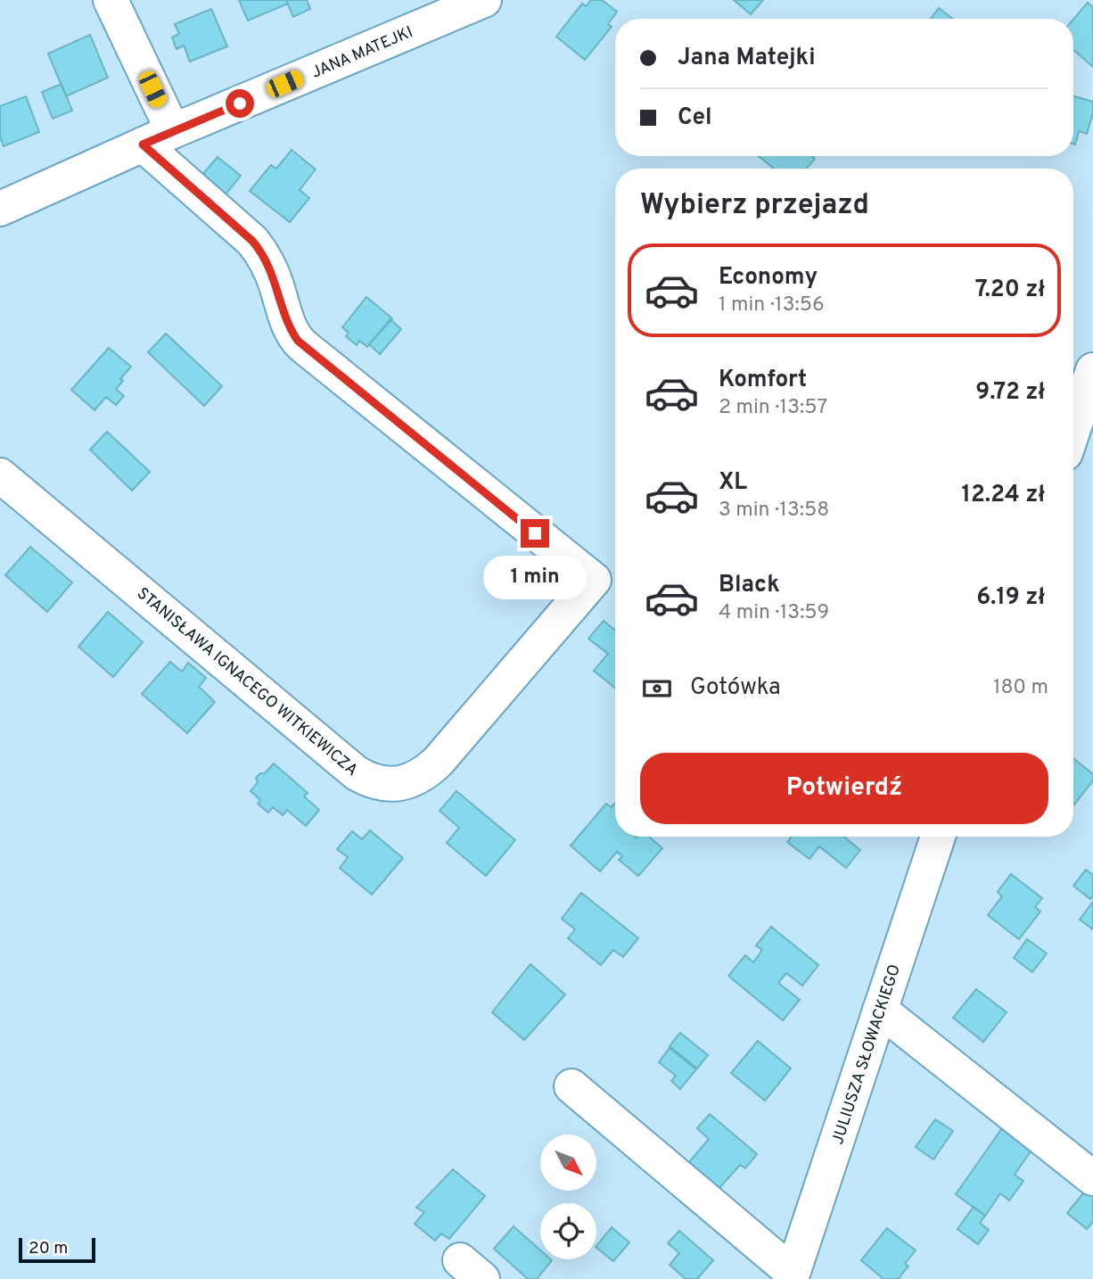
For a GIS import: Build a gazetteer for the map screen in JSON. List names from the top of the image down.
{
  "streets": {
    "street": ["JANA MATEJKI", "STANISŁAWA IGNACEGO WITKIEWICZA", "JULIUSZA SŁOWACKIEGO"]
  },
  "crossings": [
    ["JANA MATEJKI", "STANISŁAWA IGNACEGO WITKIEWICZA"]
  ],
  "scale_bar": "20 m",
  "north": "bottom right",
  "page": {
    "banner": ["Jana Matejki", "Cel"],
    "heading": "Wybierz przejazd",
    "list": [
      {
        "name": "Economy",
        "note": "1 min · 13:56",
        "value": "7.20 zł"
      },
      {
        "name": "Komfort",
        "note": "2 min · 13:57",
        "value": "9.72 zł"
      },
      {
        "name": "XL",
        "note": "3 min · 13:58",
        "value": "12.24 zł"
      },
      {
        "name": "Black",
        "note": "4 min · 13:59",
        "value": "6.19 zł"
      }
    ],
    "bubble": "1 min",
    "pay": ["Gotówka", "180 m"],
    "buttons": "Potwierdź",
    "scale": "20 m"
  }
}
